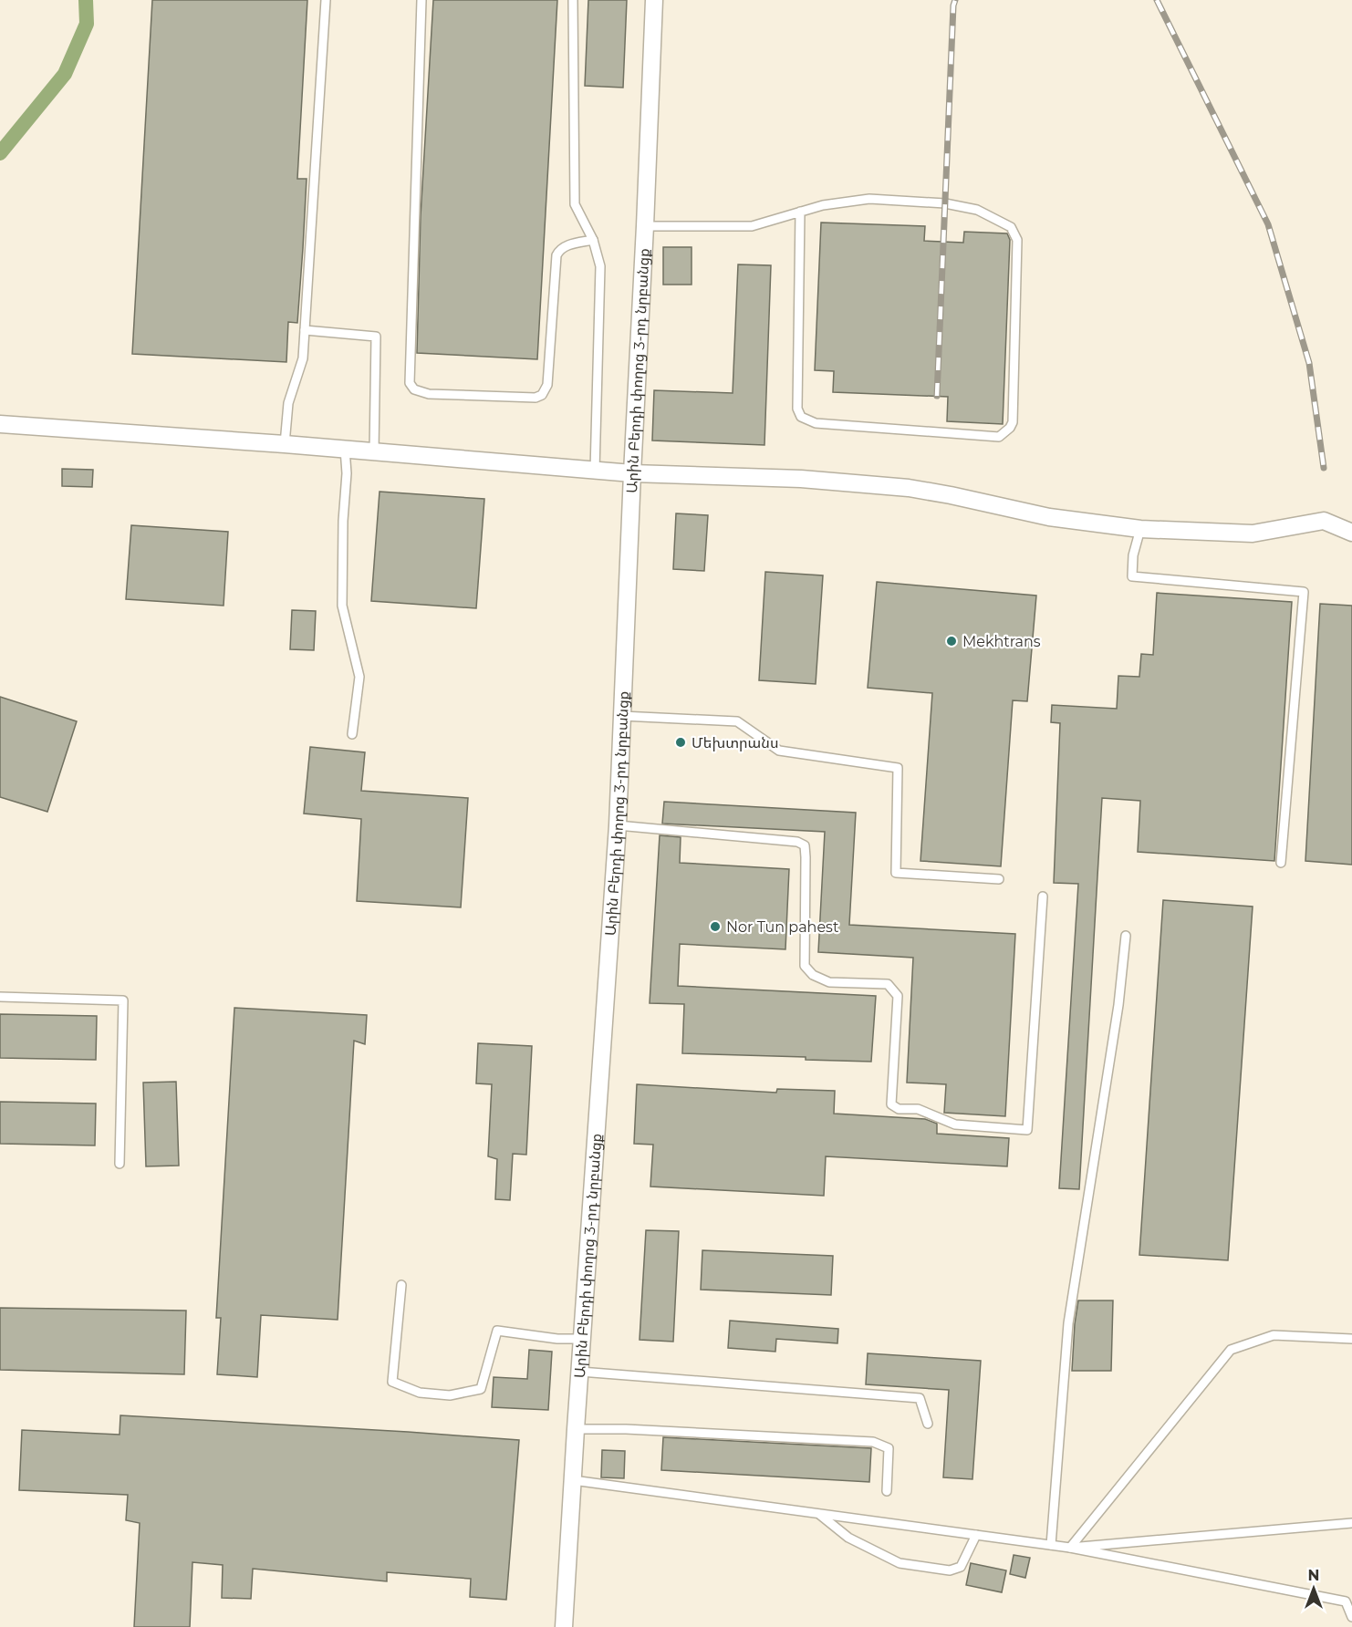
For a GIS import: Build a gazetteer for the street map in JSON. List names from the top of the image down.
{
  "streets": {
    "street": ["Արին Բերդի փողոց 3-րդ նրբանցք"]
  },
  "places": ["Mekhtrans", "Մեխտրանս", "Nor Tun pahest"],
  "north": "top"
}
